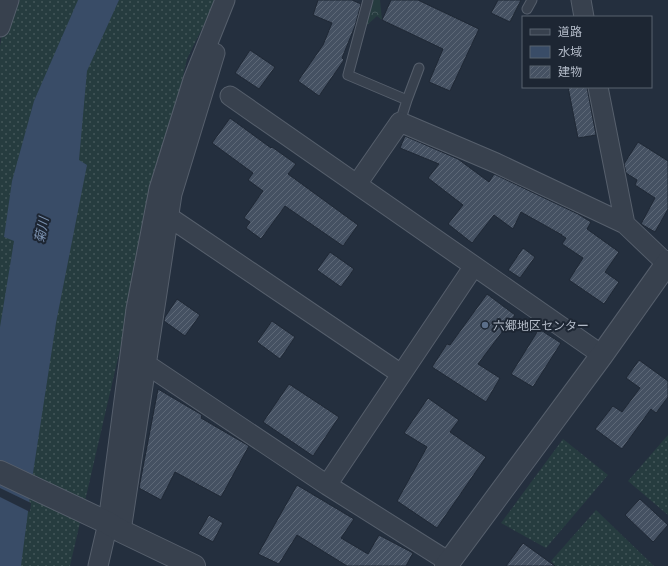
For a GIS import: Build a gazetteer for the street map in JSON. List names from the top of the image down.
{
  "water": ["菊川"],
  "places": ["六郷地区センター"],
  "legend": ["道路", "水域", "建物"]
}
